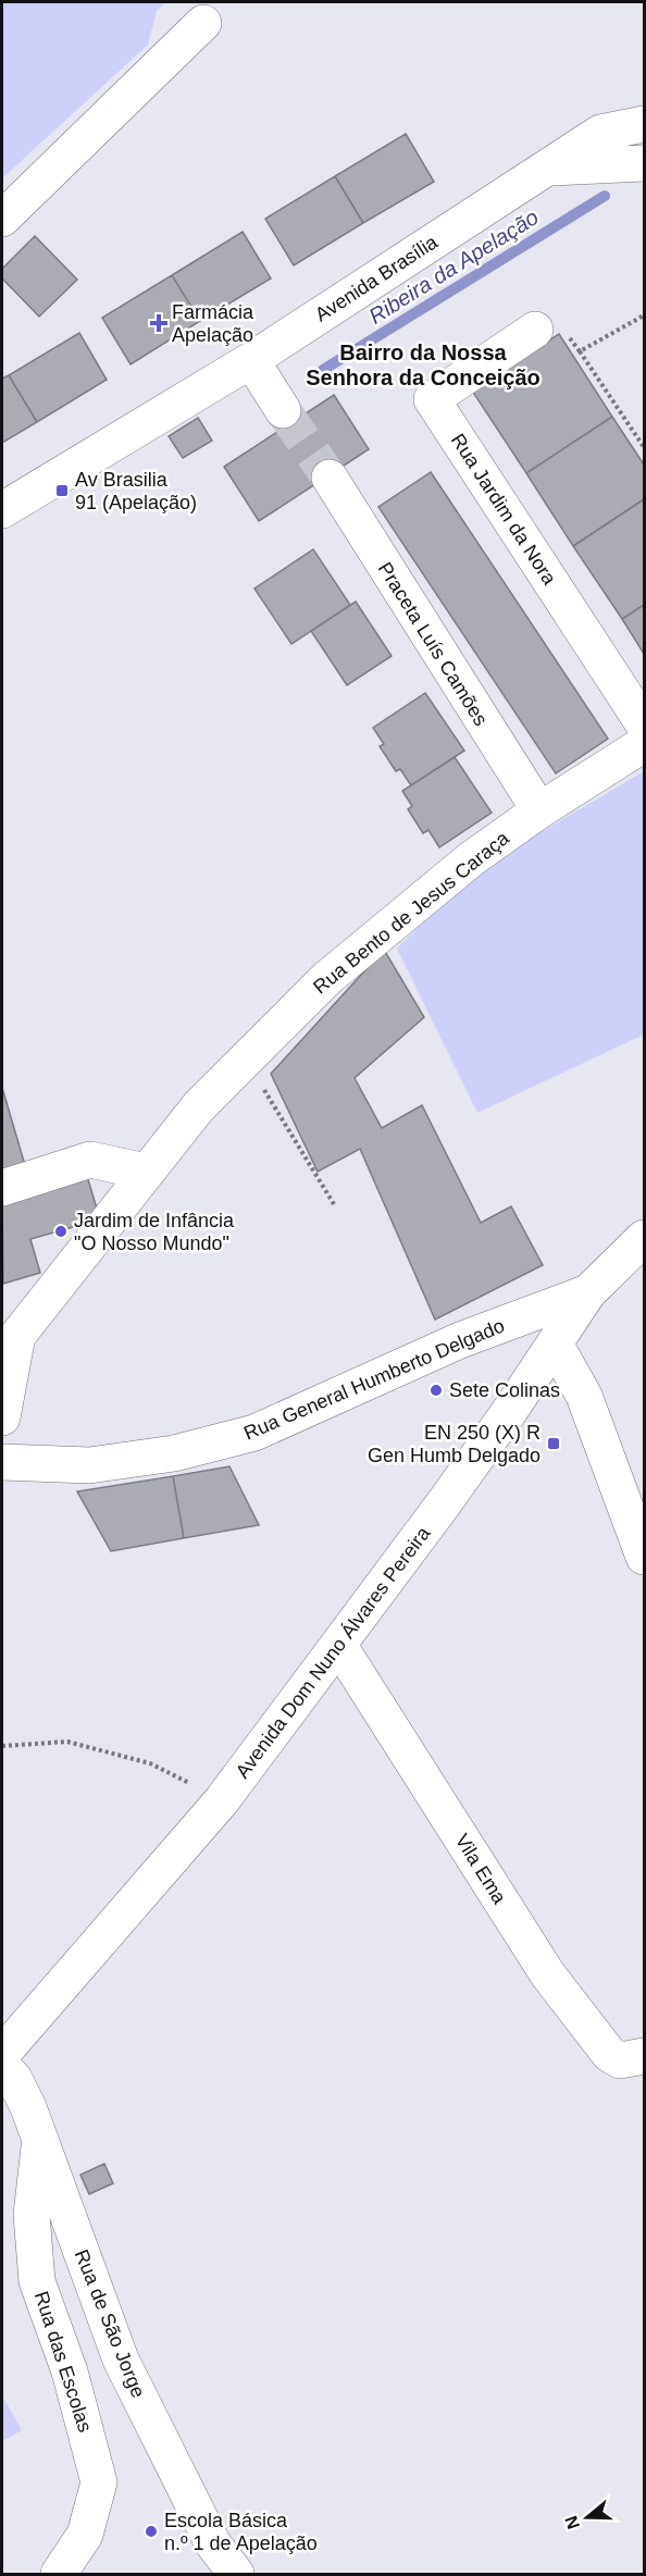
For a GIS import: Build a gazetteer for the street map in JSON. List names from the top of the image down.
{
  "streets": {
    "street": [
      "Avenida Brasília",
      "Rua Jardim da Nora",
      "Praceta Luís Camões",
      "Rua Bento de Jesus Caraça",
      "Rua General Humberto Delgado",
      "Avenida Dom Nuno Álvares Pereira",
      "Vila Ema",
      "Rua de São Jorge",
      "Rua das Escolas"
    ]
  },
  "crossings": [
    ["Praceta Luís Camões", "Rua Bento de Jesus Caraça"],
    ["Rua General Humberto Delgado", "Avenida Dom Nuno Álvares Pereira"],
    ["Avenida Dom Nuno Álvares Pereira", "Vila Ema"],
    ["Rua de São Jorge", "Rua das Escolas"]
  ],
  "districts": ["Bairro da Nossa Senhora da Conceição"],
  "water": ["Ribeira da Apelação"],
  "places": {
    "health": ["Farmácia Apelação"],
    "transit": ["Av Brasilia 91 (Apelação)", "EN 250 (X) R Gen Humb Delgado"],
    "other": ["Jardim de Infância \"O Nosso Mundo\"", "Sete Colinas", "Escola Básica n.º 1 de Apelação"]
  },
  "north": "left"
}
